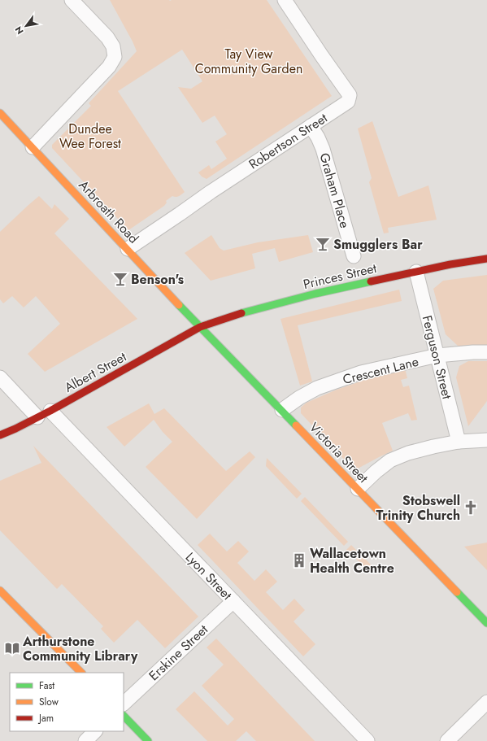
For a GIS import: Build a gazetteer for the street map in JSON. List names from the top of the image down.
{
  "streets": {
    "main road": [
      "Arbroath Road",
      "Princes Street",
      "Albert Street",
      "Victoria Street"
    ],
    "street": [
      "Robertson Street",
      "Graham Place",
      "Ferguson Street",
      "Crescent Lane",
      "Lyon Street",
      "Erskine Street"
    ]
  },
  "crossings": [
    ["Robertson Street", "Graham Place"],
    ["Robertson Street", "Arbroath Road"],
    ["Arbroath Road", "Princes Street"],
    ["Arbroath Road", "Albert Street"],
    ["Arbroath Road", "Victoria Street"],
    ["Princes Street", "Ferguson Street"],
    ["Princes Street", "Albert Street"],
    ["Princes Street", "Victoria Street"],
    ["Ferguson Street", "Crescent Lane"],
    ["Crescent Lane", "Victoria Street"],
    ["Albert Street", "Victoria Street"],
    ["Albert Street", "Lyon Street"],
    ["Lyon Street", "Erskine Street"]
  ],
  "parks": ["Tay View Community Garden", "Dundee Wee Forest"],
  "places": {
    "bar": ["Smugglers Bar", "Benson's"],
    "church": ["Stobswell Trinity Church"],
    "building": ["Wallacetown Health Centre"],
    "library": ["Arthurstone Community Library"]
  },
  "legend": ["Fast", "Slow", "Jam"],
  "north": "bottom left"
}
